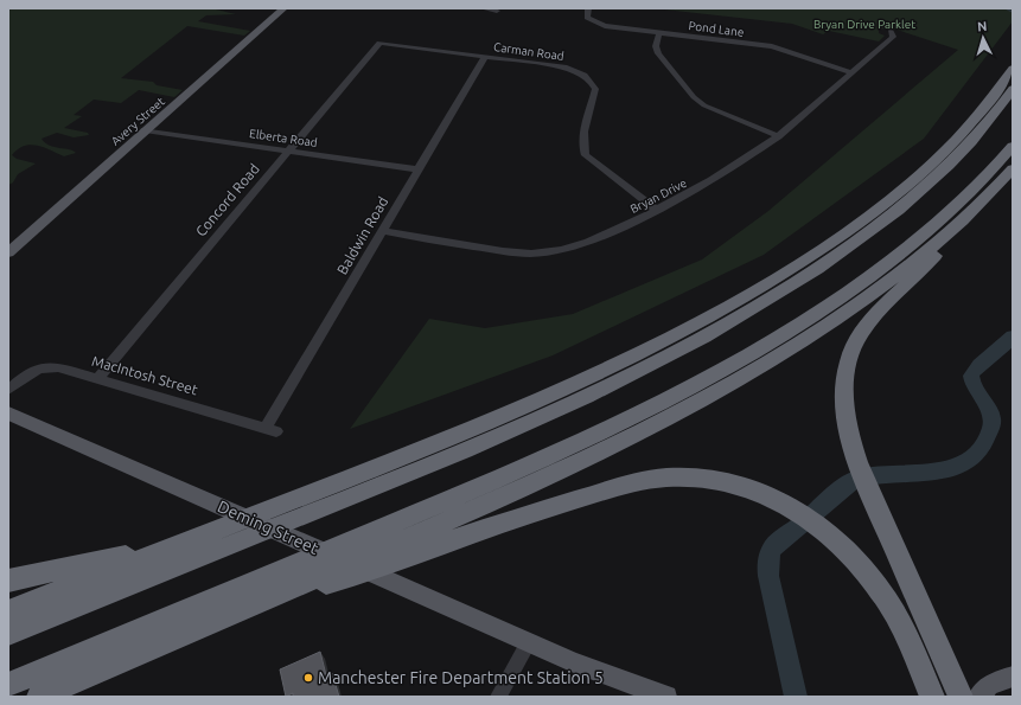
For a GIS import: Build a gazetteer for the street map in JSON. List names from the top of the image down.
{
  "streets": {
    "main road": ["Avery Street", "Deming Street"],
    "street": [
      "Pond Lane",
      "Carman Road",
      "Elberta Road",
      "Bryan Drive",
      "Concord Road",
      "Baldwin Road",
      "MacIntosh Street"
    ]
  },
  "crossings": [
    ["Pond Lane", "Bryan Drive"],
    ["Carman Road", "Bryan Drive"],
    ["Carman Road", "Concord Road"],
    ["Carman Road", "Baldwin Road"],
    ["Avery Street", "Elberta Road"],
    ["Elberta Road", "Concord Road"],
    ["Elberta Road", "Baldwin Road"],
    ["Bryan Drive", "Baldwin Road"],
    ["Concord Road", "MacIntosh Street"],
    ["Baldwin Road", "MacIntosh Street"]
  ],
  "parks": ["Bryan Drive Parklet"],
  "places": ["Manchester Fire Department Station 5"],
  "north": "top"
}
